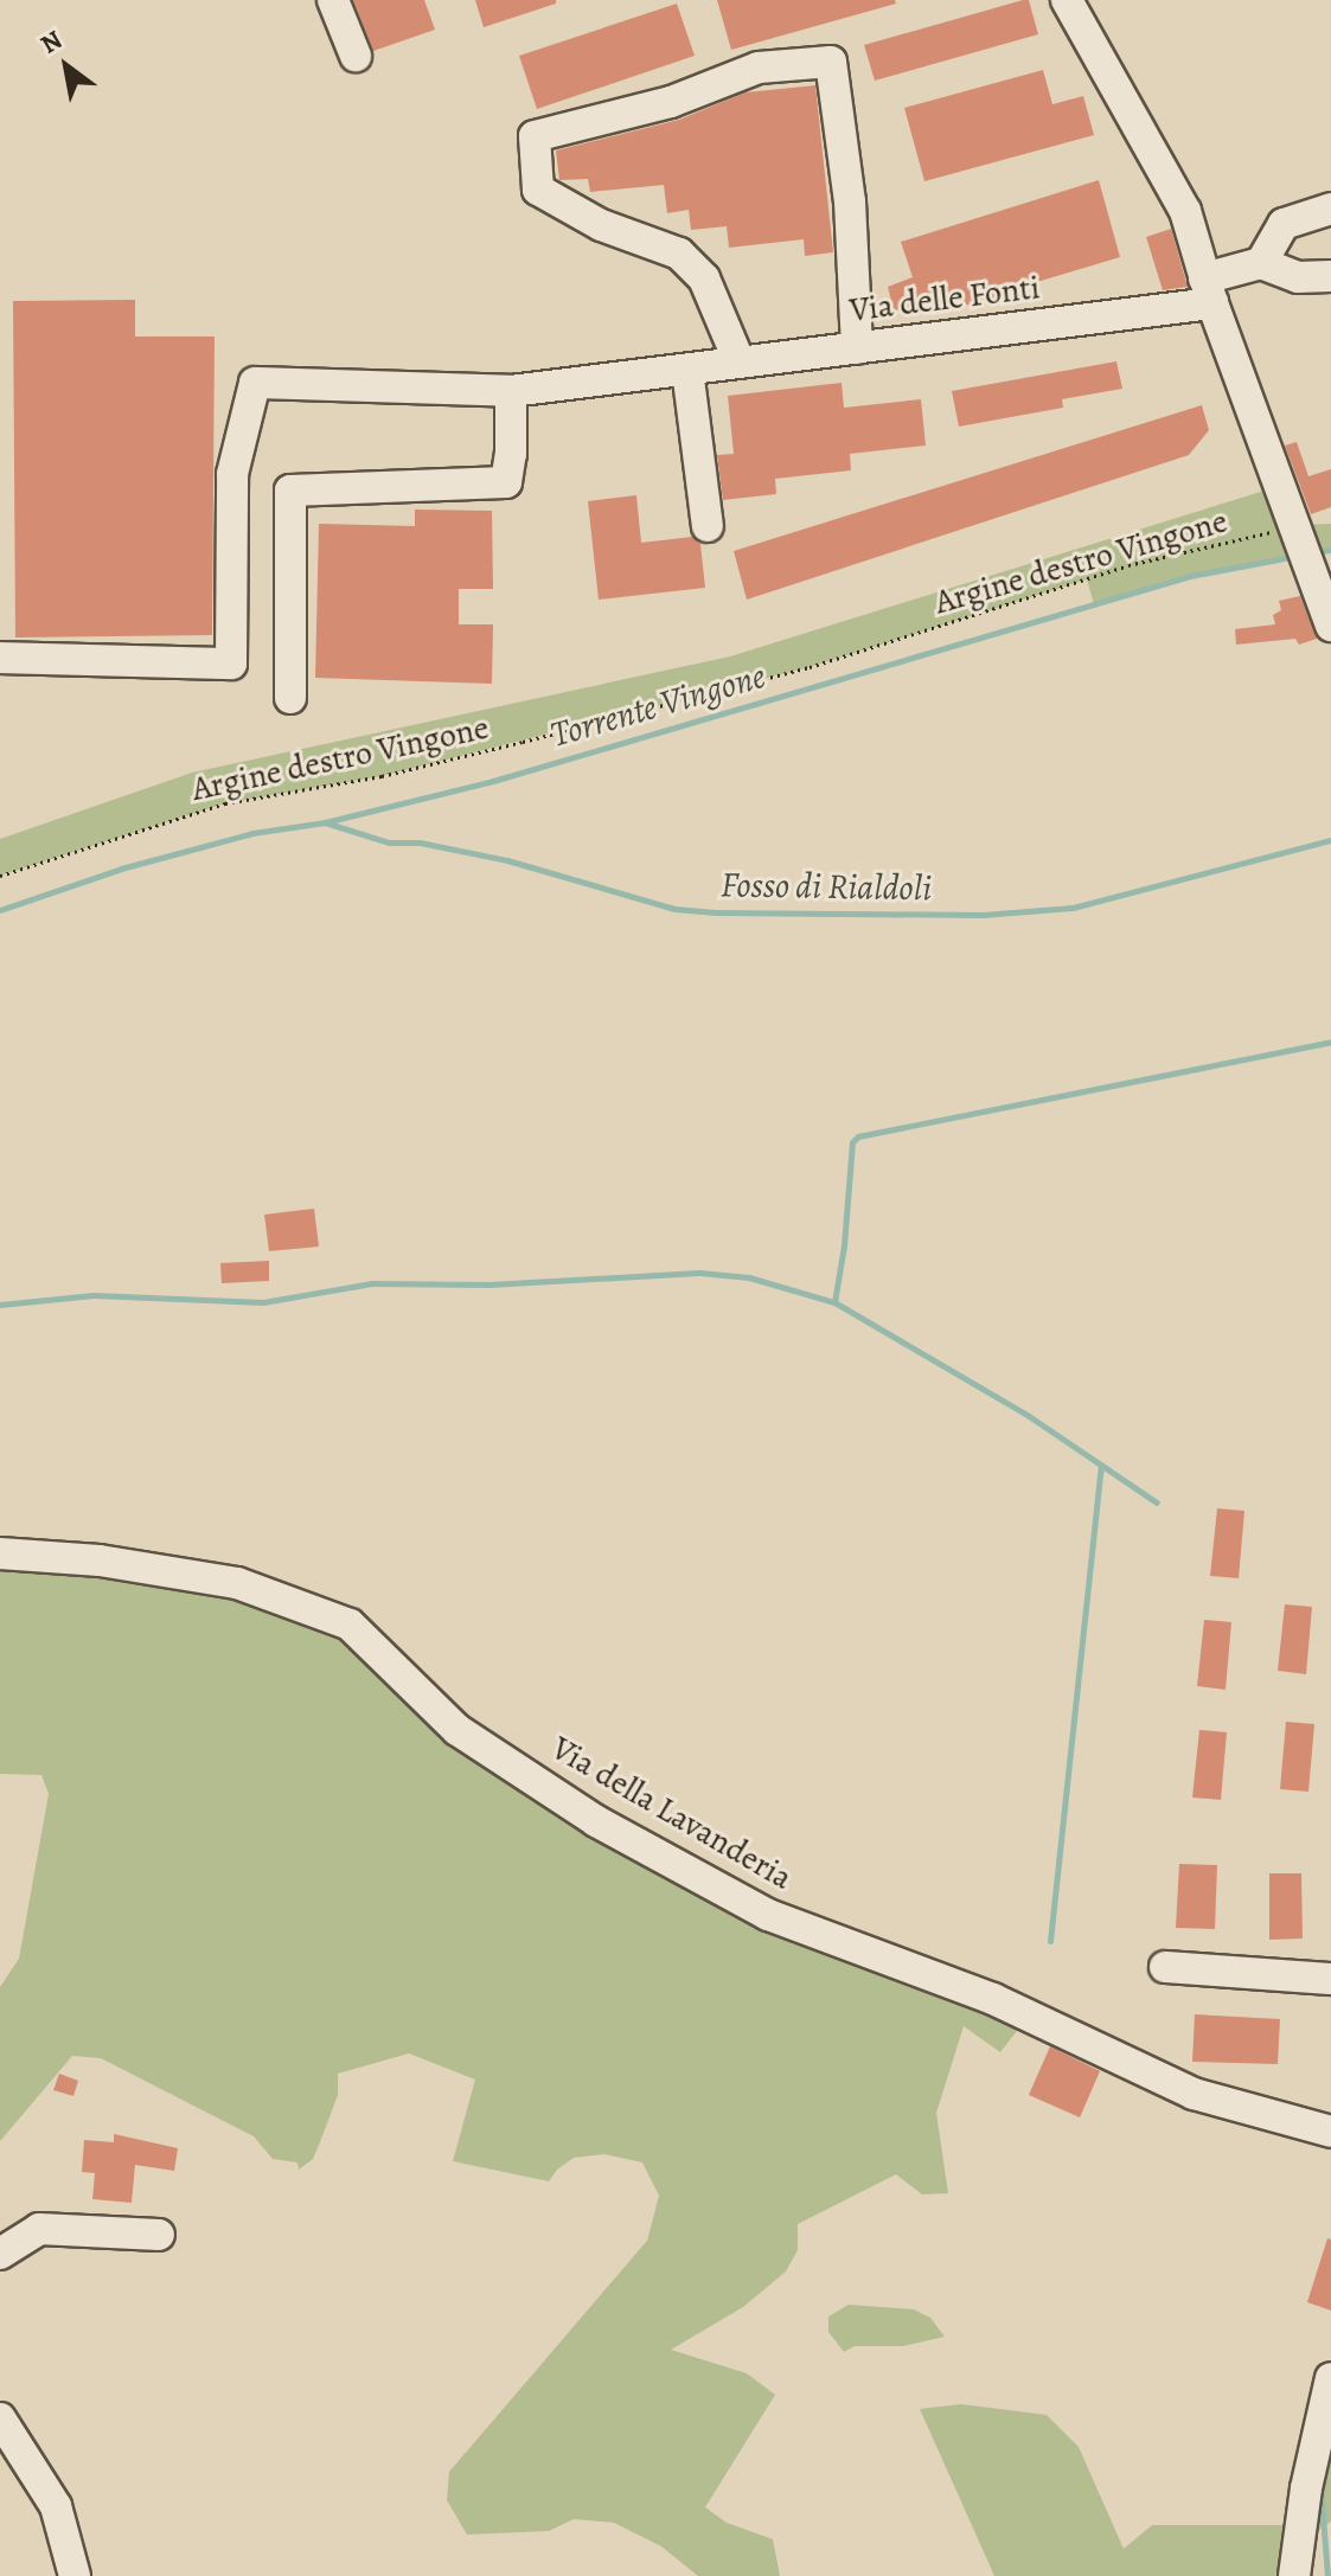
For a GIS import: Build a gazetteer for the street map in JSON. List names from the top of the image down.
{
  "streets": {
    "street": ["Via delle Fonti", "Via della Lavanderia"],
    "path": ["Argine destro Vingone"]
  },
  "water": ["Torrente Vingone", "Fosso di Rialdoli"],
  "north": "top left"
}
